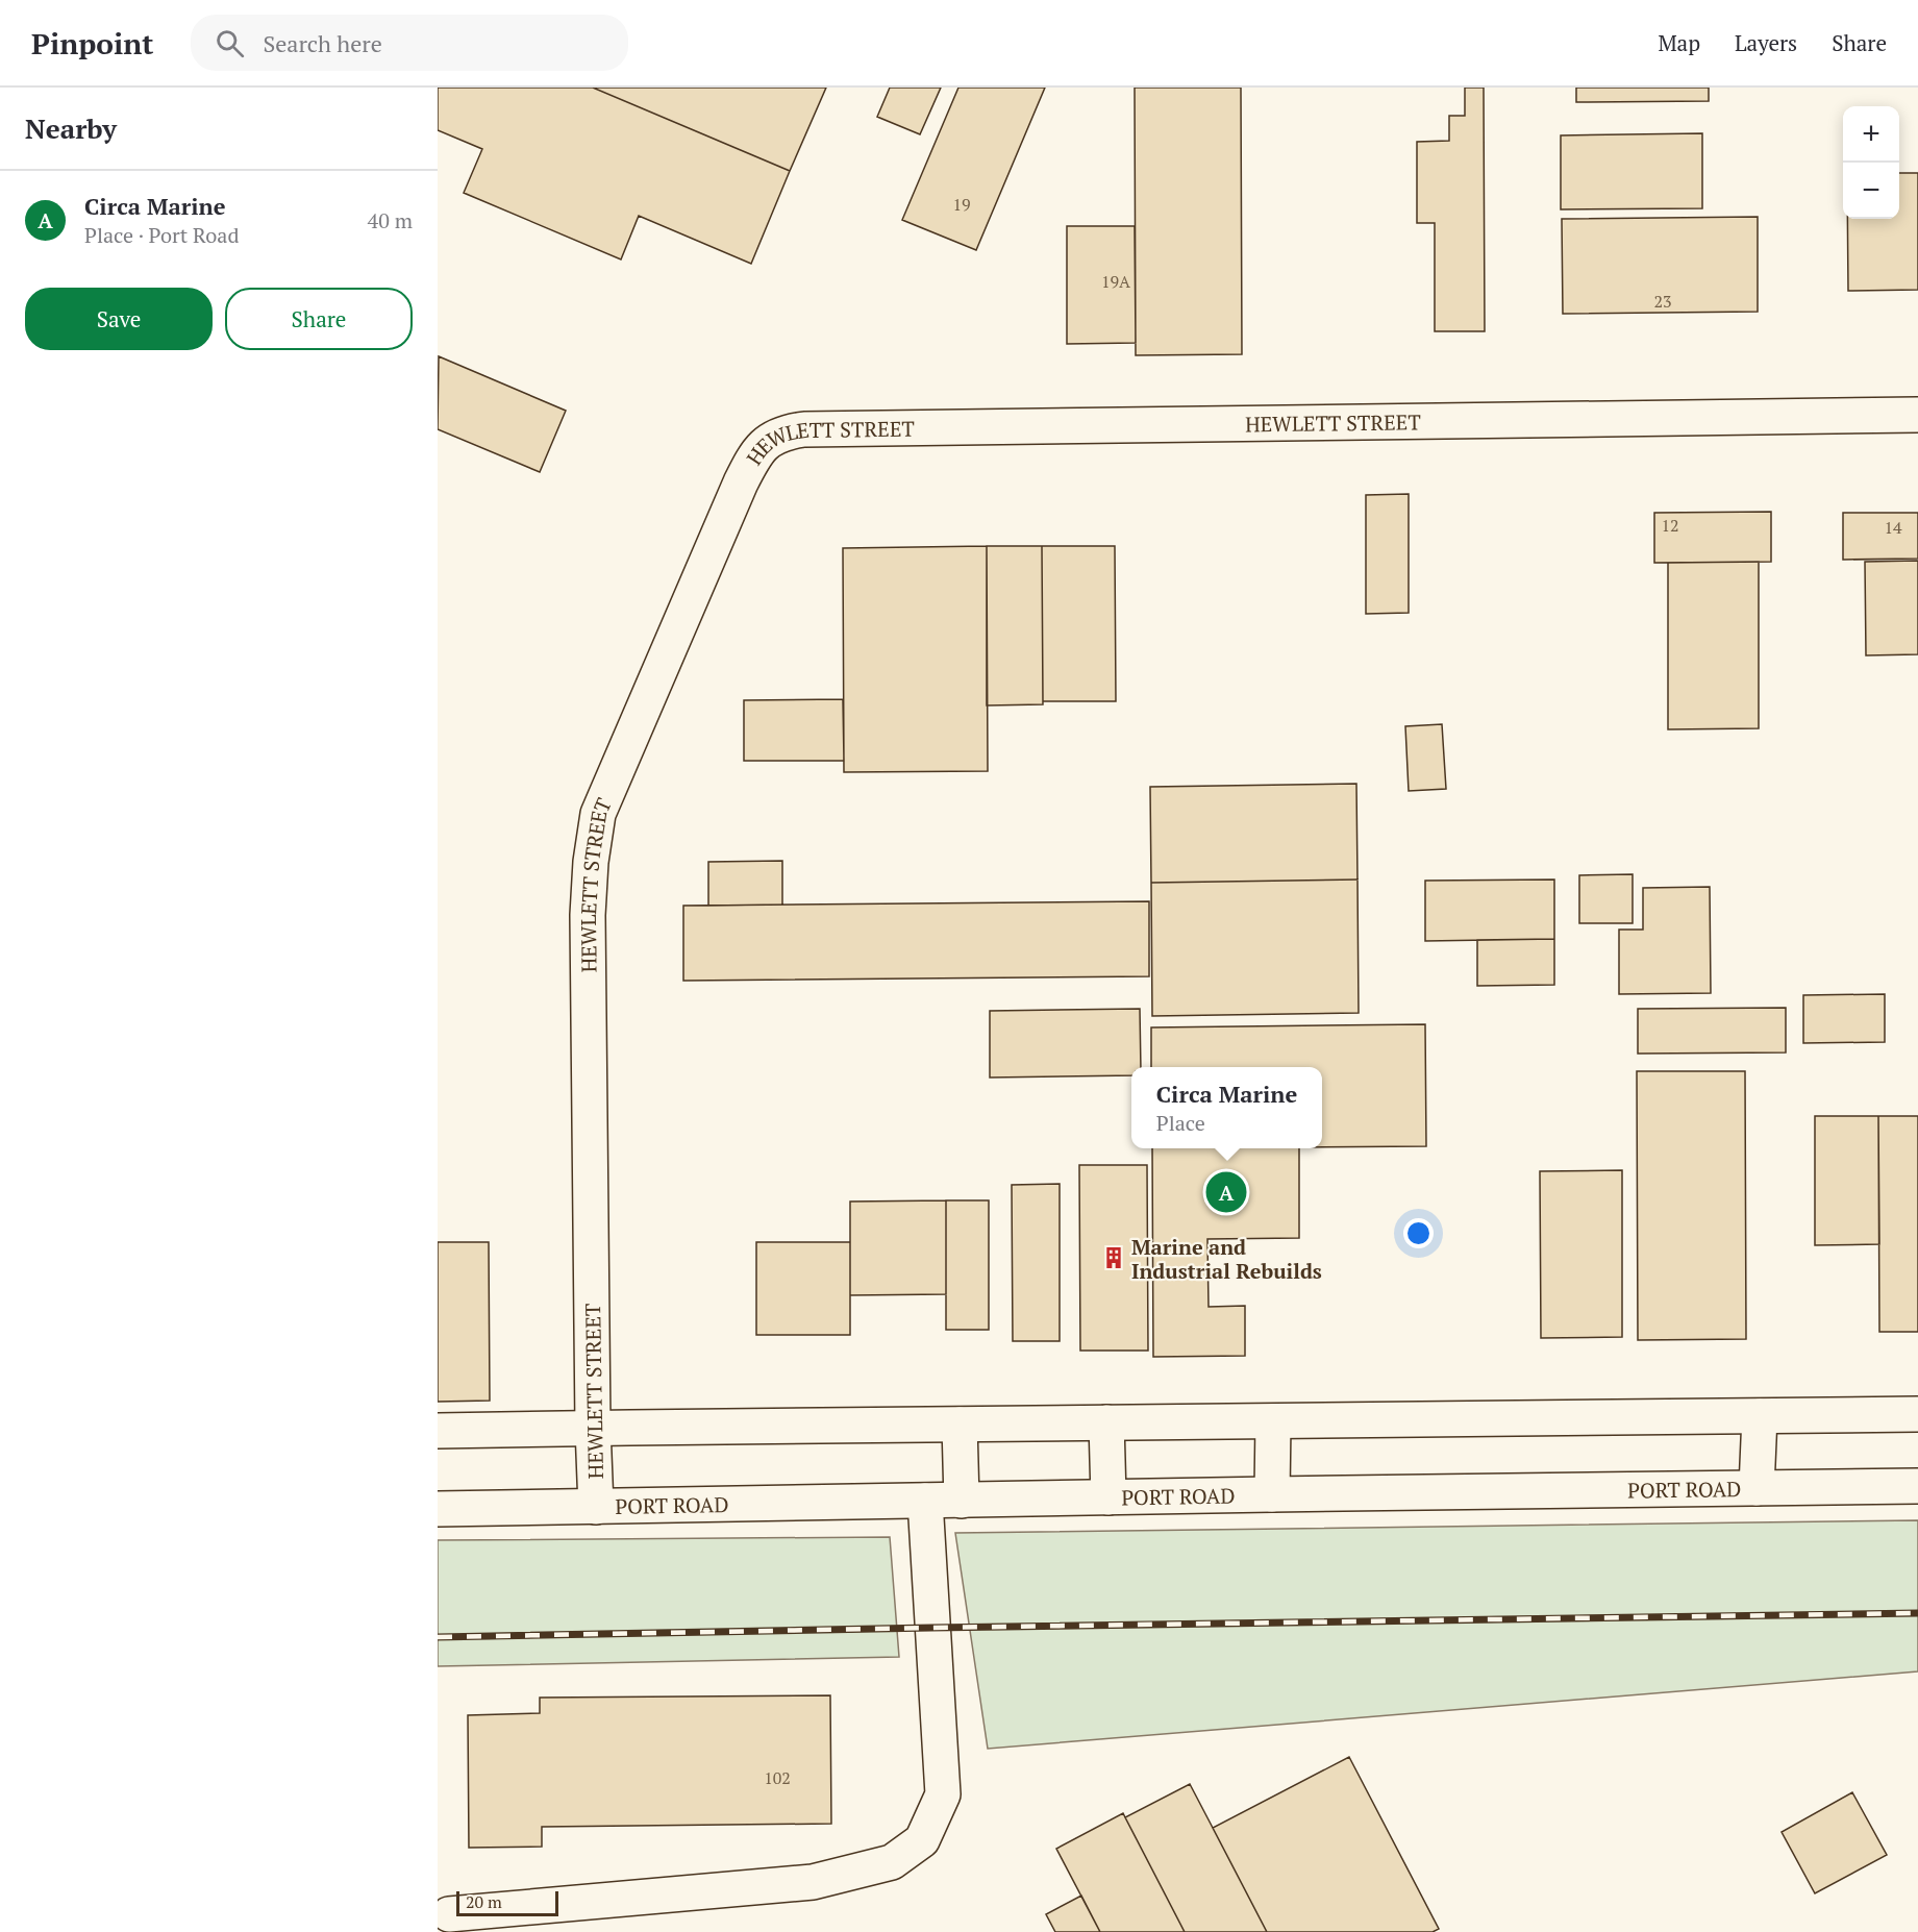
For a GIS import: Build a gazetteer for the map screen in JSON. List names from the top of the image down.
{
  "streets": {
    "street": ["HEWLETT STREET", "PORT ROAD"]
  },
  "crossings": [
    ["HEWLETT STREET", "PORT ROAD"]
  ],
  "places": {
    "building": ["Marine and Industrial Rebuilds"]
  },
  "house_numbers": [
    "19",
    "19A",
    "23",
    "12",
    "14",
    "102"
  ],
  "scale_bar": "20 m",
  "page": {
    "header": "Pinpoint",
    "search": "Search here",
    "nav": ["Map", "Layers", "Share"],
    "heading": "Nearby",
    "map_buttons": ["+", "−"],
    "list": [
      {
        "mark": "A",
        "name": "Circa Marine",
        "note": "Place · Port Road",
        "value": "40 m"
      }
    ],
    "buttons": ["Save", "Share"],
    "popup": ["Circa Marine", "Place"],
    "pins": "A",
    "scale": "20 m"
  }
}
